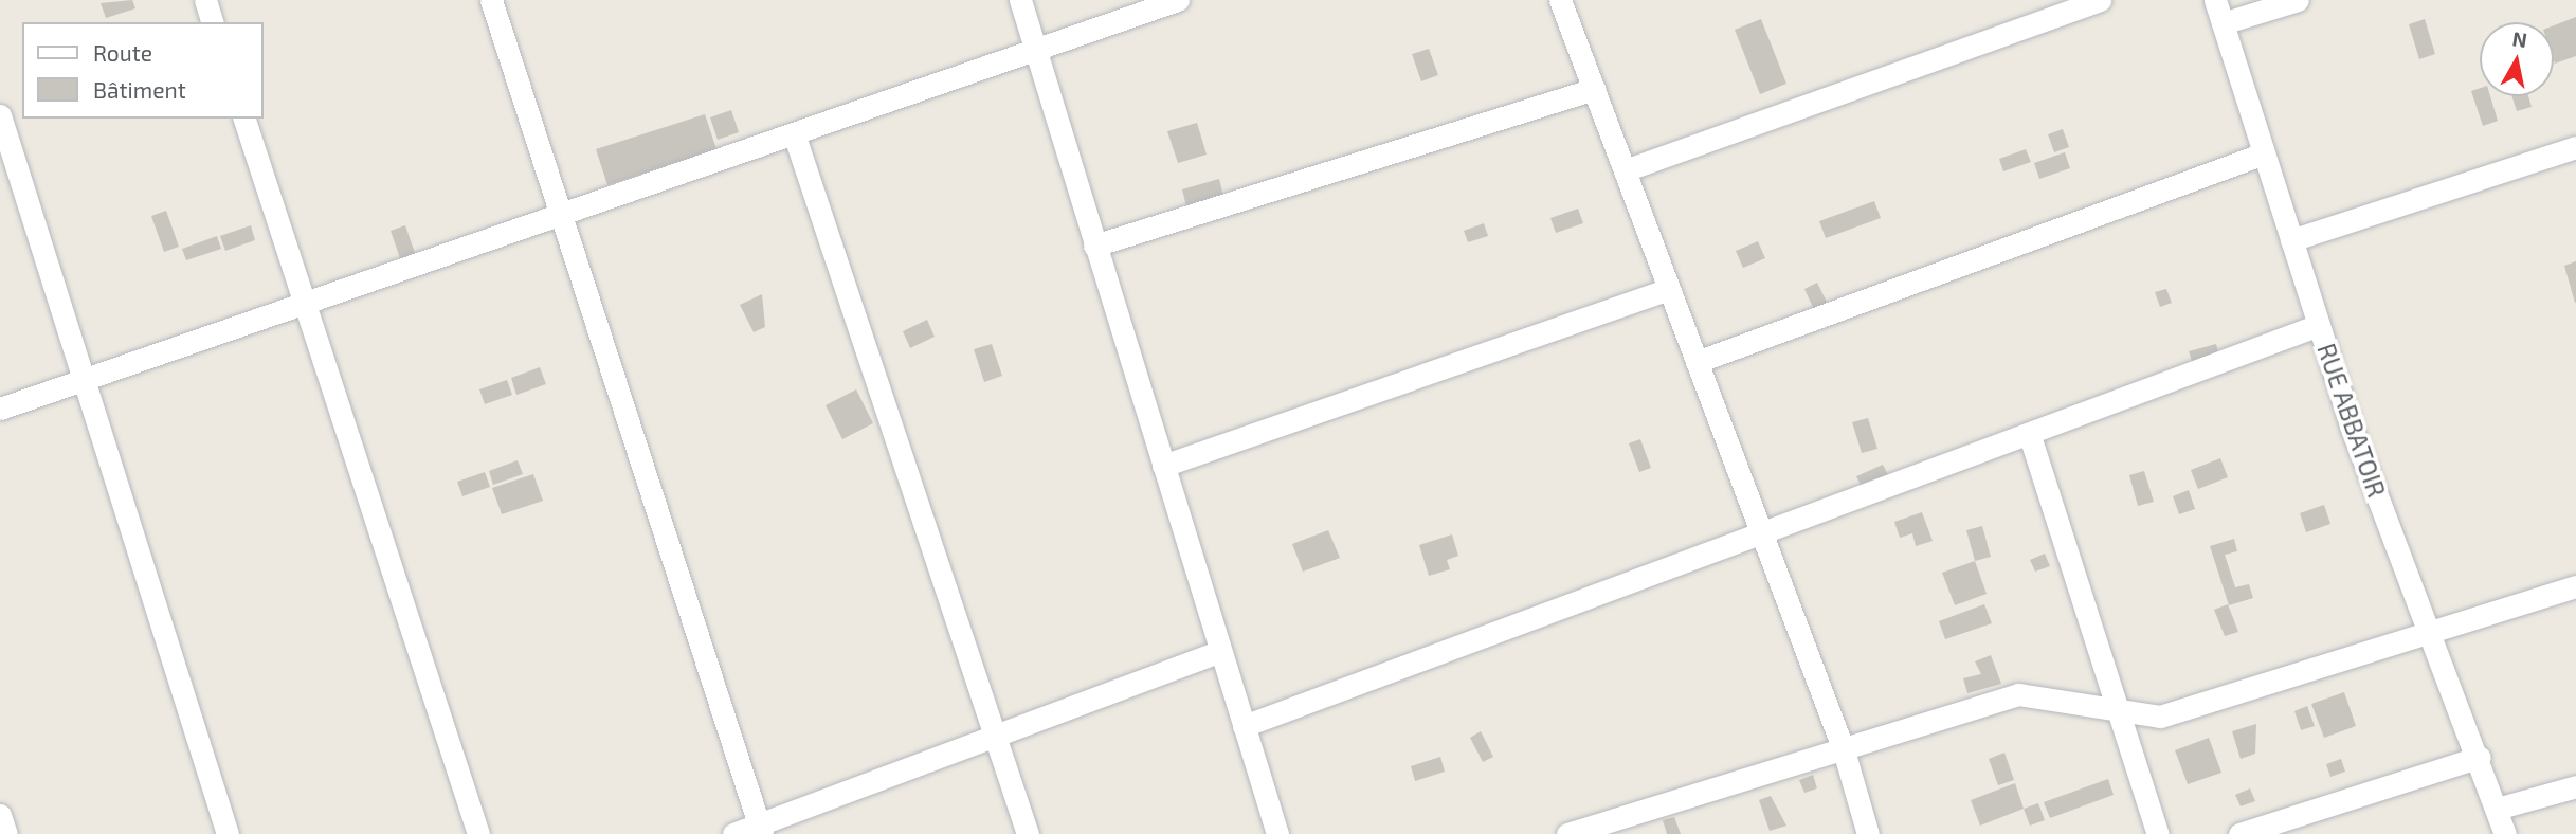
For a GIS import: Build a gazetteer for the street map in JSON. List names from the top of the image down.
{
  "streets": {
    "street": ["RUE ABBATOIR"]
  },
  "legend": ["Route", "Bâtiment"],
  "north": "top"
}
